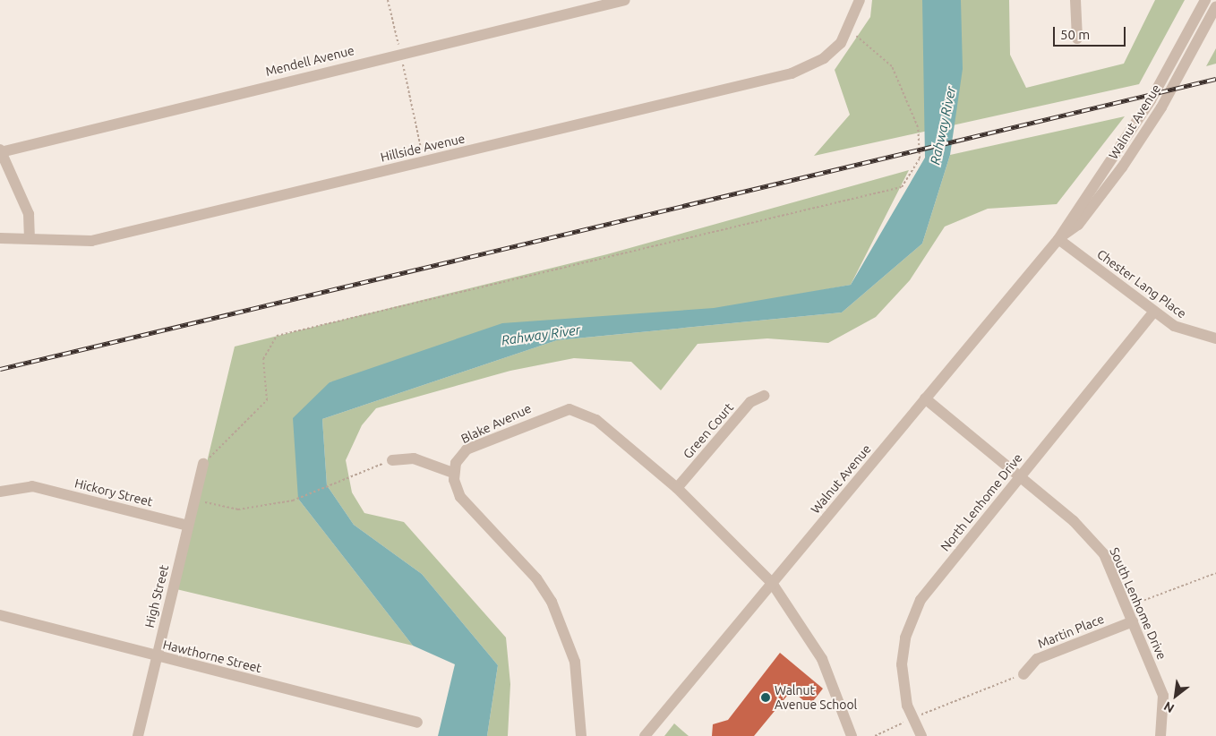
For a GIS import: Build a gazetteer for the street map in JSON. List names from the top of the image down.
{
  "streets": {
    "street": [
      "Mendell Avenue",
      "Walnut Avenue",
      "Hillside Avenue",
      "Chester Lang Place",
      "Blake Avenue",
      "Green Court",
      "Hickory Street",
      "North Lenhome Drive",
      "High Street",
      "South Lenhome Drive",
      "Martin Place",
      "Hawthorne Street"
    ]
  },
  "crossings": [
    ["Walnut Avenue", "Chester Lang Place"],
    ["Walnut Avenue", "Blake Avenue"],
    ["Walnut Avenue", "South Lenhome Drive"],
    ["Chester Lang Place", "North Lenhome Drive"],
    ["Blake Avenue", "Green Court"],
    ["Hickory Street", "High Street"],
    ["North Lenhome Drive", "South Lenhome Drive"],
    ["High Street", "Hawthorne Street"],
    ["South Lenhome Drive", "Martin Place"]
  ],
  "water": ["Rahway River"],
  "places": ["Walnut Avenue School"],
  "scale_bar": "50 m",
  "north": "bottom left"
}
